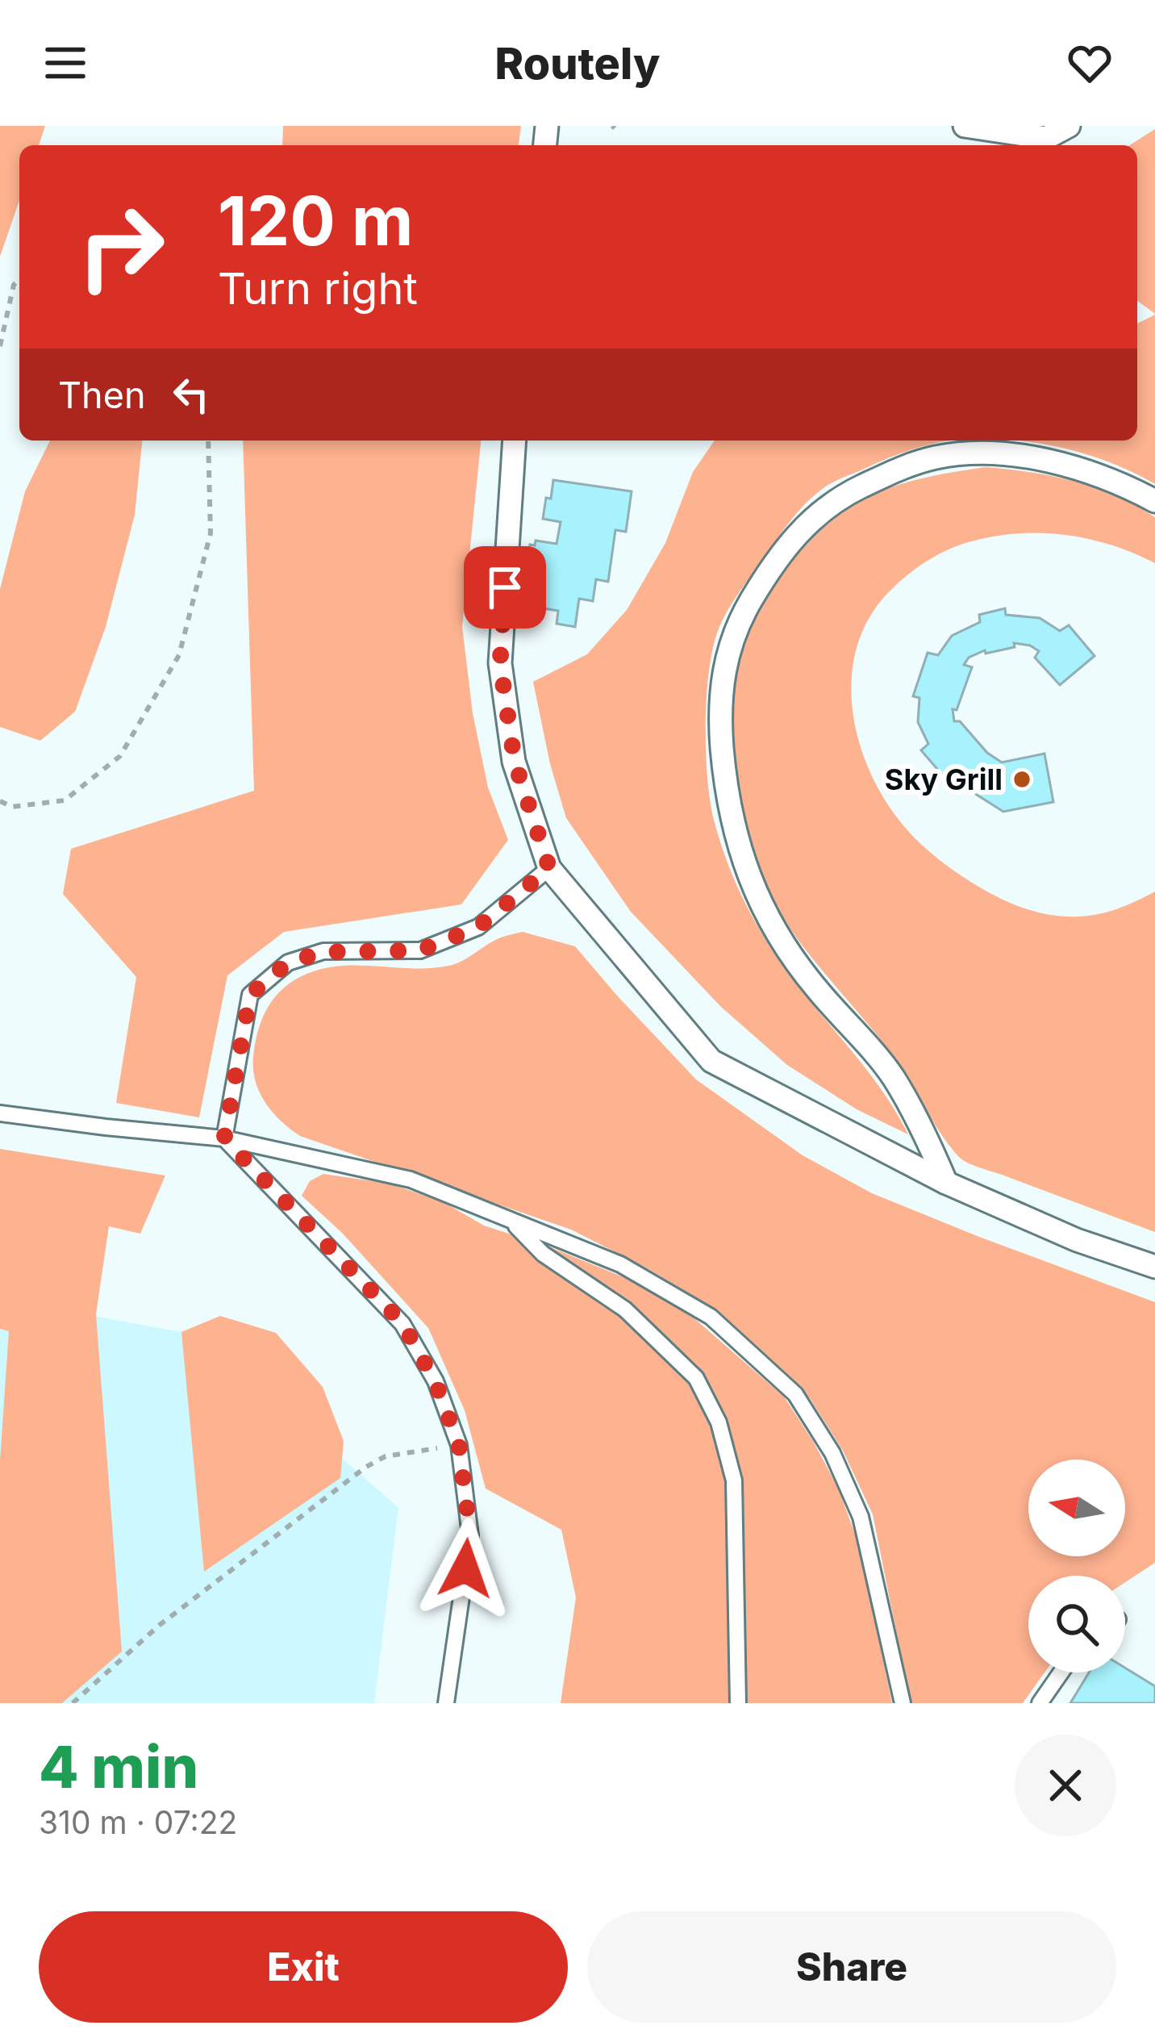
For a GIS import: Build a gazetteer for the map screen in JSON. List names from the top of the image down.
{
  "places": ["Sky Grill"],
  "north": "left",
  "page": {
    "header": "Routely",
    "turn": ["120 m", "Turn right"],
    "then": "Then",
    "heading": ["4 min", "310 m · 07:22"],
    "buttons": ["Exit", "Share"]
  }
}
